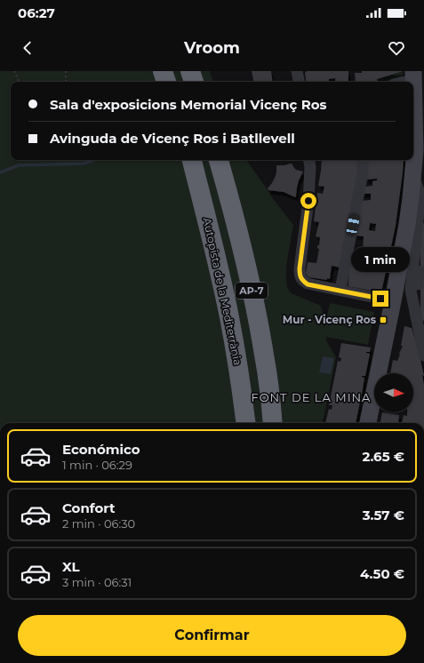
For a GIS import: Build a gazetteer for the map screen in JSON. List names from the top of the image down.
{
  "streets": {
    "highway": ["AP-7", "Autopista de la Mediterrània"]
  },
  "districts": ["FONT DE LA MINA"],
  "places": {
    "transit": ["Mur - Vicenç Ros"]
  },
  "north": "right",
  "page": {
    "status": "06:27",
    "header": "Vroom",
    "banner": ["Sala d'exposicions Memorial Vicenç Ros", "Avinguda de Vicenç Ros i Batllevell"],
    "bubble": "1 min",
    "list": [
      {
        "name": "Económico",
        "note": "1 min · 06:29",
        "value": "2.65 €"
      },
      {
        "name": "Confort",
        "note": "2 min · 06:30",
        "value": "3.57 €"
      },
      {
        "name": "XL",
        "note": "3 min · 06:31",
        "value": "4.50 €"
      }
    ],
    "buttons": "Confirmar"
  }
}
